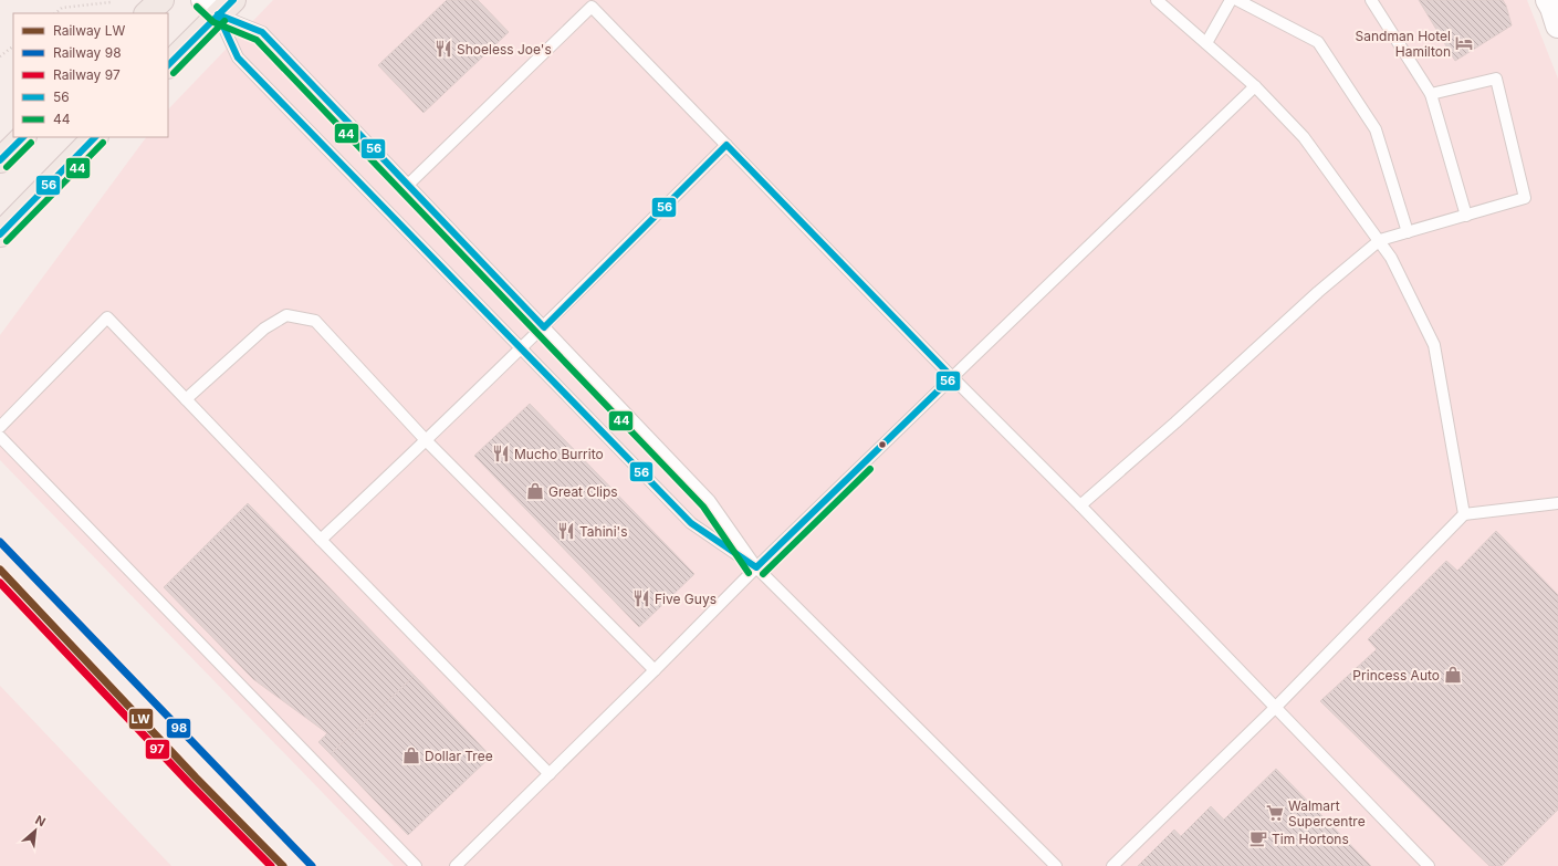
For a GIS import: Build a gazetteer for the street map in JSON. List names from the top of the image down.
{
  "places": {
    "hotel": ["Sandman Hotel Hamilton"],
    "restaurant": [
      "Shoeless Joe's",
      "Mucho Burrito",
      "Tahini's",
      "Five Guys"
    ],
    "shop": ["Great Clips", "Princess Auto", "Dollar Tree"],
    "supermarket": ["Walmart Supercentre"],
    "cafe": ["Tim Hortons"]
  },
  "lines": [
    "transit line 56",
    "transit line 44",
    "rail line 98",
    "rail line LW",
    "rail line 97"
  ],
  "legend": [
    "Railway LW",
    "Railway 98",
    "Railway 97",
    "56",
    "44"
  ],
  "north": "top right"
}
